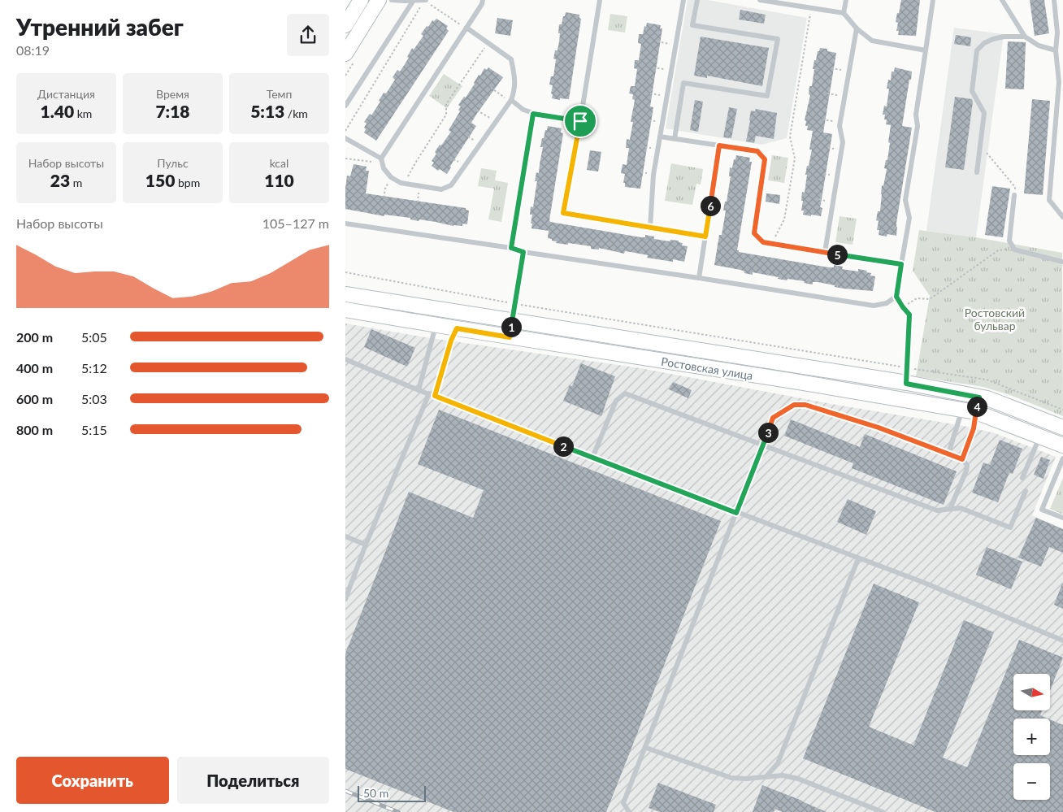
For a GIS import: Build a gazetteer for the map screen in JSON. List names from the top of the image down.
{
  "streets": {
    "street": ["Ростовская улица"]
  },
  "parks": ["Ростовский бульвар"],
  "scale_bar": "50 m",
  "north": "right",
  "page": {
    "heading": ["Утренний забег", "08:19"],
    "stats": [
      ["Дистанция", "1.40 km"],
      ["Время", "7:18"],
      ["Темп", "5:13 /km"],
      ["Набор высоты", "23 m"],
      ["Пульс", "150 bpm"],
      ["kcal", "110"]
    ],
    "pins": [
      "6",
      "5",
      "1",
      "4",
      "3",
      "2"
    ],
    "chart": ["Набор высоты", "105–127 m"],
    "list": [
      {
        "name": "200 m",
        "note": "5:05"
      },
      {
        "name": "400 m",
        "note": "5:12"
      },
      {
        "name": "600 m",
        "note": "5:03"
      },
      {
        "name": "800 m",
        "note": "5:15"
      }
    ],
    "map_buttons": ["+", "−"],
    "buttons": ["Сохранить", "Поделиться"],
    "scale": "50 m"
  }
}
